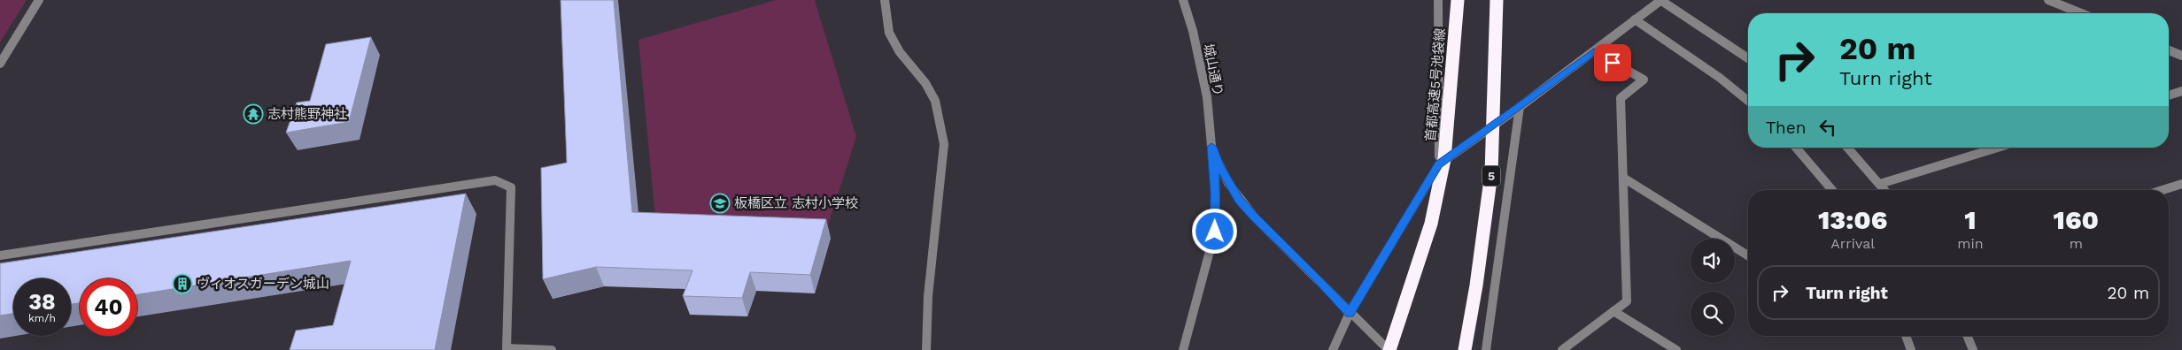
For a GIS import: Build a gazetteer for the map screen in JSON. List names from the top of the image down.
{
  "streets": {
    "highway": ["首都高速5号池袋線", "5"],
    "street": ["城山通り"]
  },
  "places": {
    "temple": ["志村熊野神社"],
    "school or university": ["板橋区立 志村小学校"],
    "building": ["ヴィオスガーデン城山"]
  },
  "page": {
    "turn": ["20 m", "Turn right"],
    "then": "Then",
    "eta": [
      "13:06",
      "Arrival",
      "1",
      "min",
      "160",
      "m"
    ],
    "list": [
      {
        "name": "Turn right",
        "value": "20 m"
      }
    ],
    "speed": "38 km/h",
    "limit": "40"
  }
}
